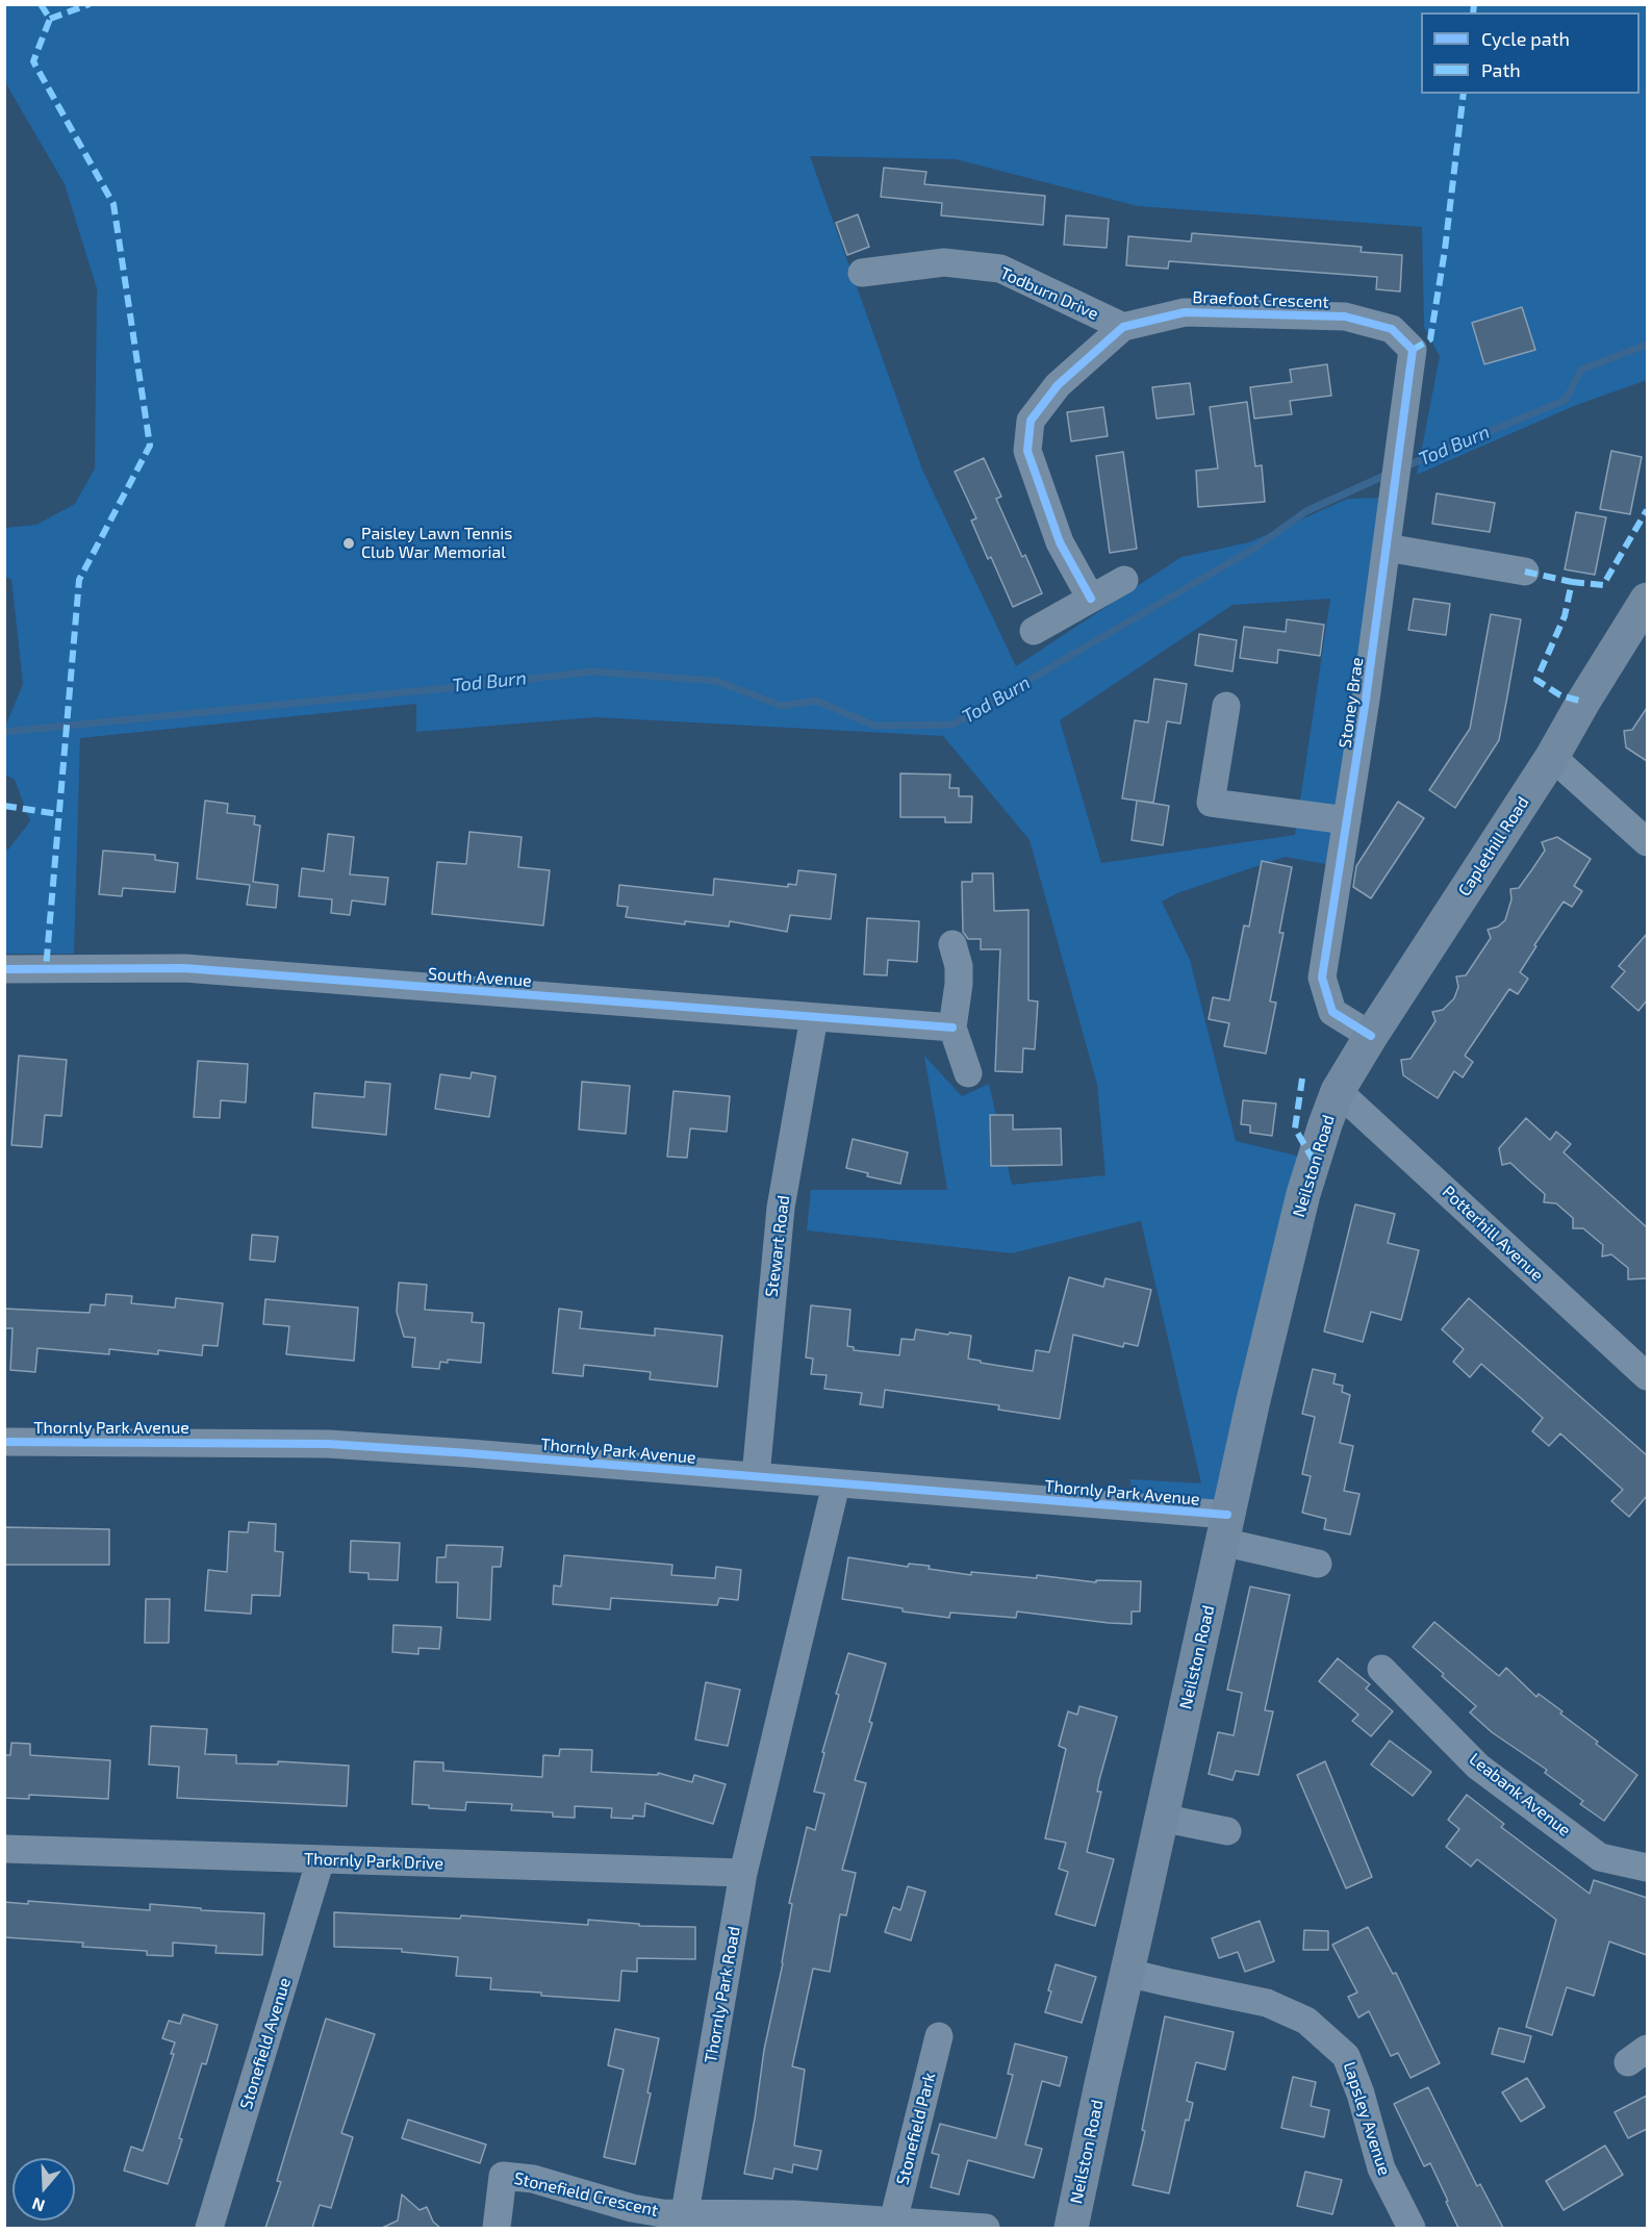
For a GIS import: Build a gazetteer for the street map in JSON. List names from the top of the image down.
{
  "streets": {
    "main road": ["Caplethill Road", "Neilston Road"],
    "street": [
      "Todburn Drive",
      "Braefoot Crescent",
      "Stoney Brae",
      "South Avenue",
      "Potterhill Avenue",
      "Stewart Road",
      "Thornly Park Avenue",
      "Leabank Avenue",
      "Thornly Park Drive",
      "Thornly Park Road",
      "Stonefield Avenue",
      "Lapsley Avenue",
      "Stonefield Park",
      "Stonefield Crescent"
    ]
  },
  "crossings": [
    ["Todburn Drive", "Braefoot Crescent"],
    ["Braefoot Crescent", "Stoney Brae"],
    ["Stoney Brae", "Caplethill Road"],
    ["Caplethill Road", "Neilston Road"],
    ["Caplethill Road", "Potterhill Avenue"],
    ["South Avenue", "Stewart Road"],
    ["Neilston Road", "Potterhill Avenue"],
    ["Neilston Road", "Thornly Park Avenue"],
    ["Neilston Road", "Lapsley Avenue"],
    ["Stewart Road", "Thornly Park Avenue"],
    ["Thornly Park Avenue", "Thornly Park Road"],
    ["Thornly Park Drive", "Thornly Park Road"],
    ["Thornly Park Drive", "Stonefield Avenue"],
    ["Thornly Park Road", "Stonefield Crescent"]
  ],
  "water": ["Tod Burn"],
  "places": ["Paisley Lawn Tennis Club War Memorial"],
  "legend": ["Cycle path", "Path"],
  "north": "bottom"
}
